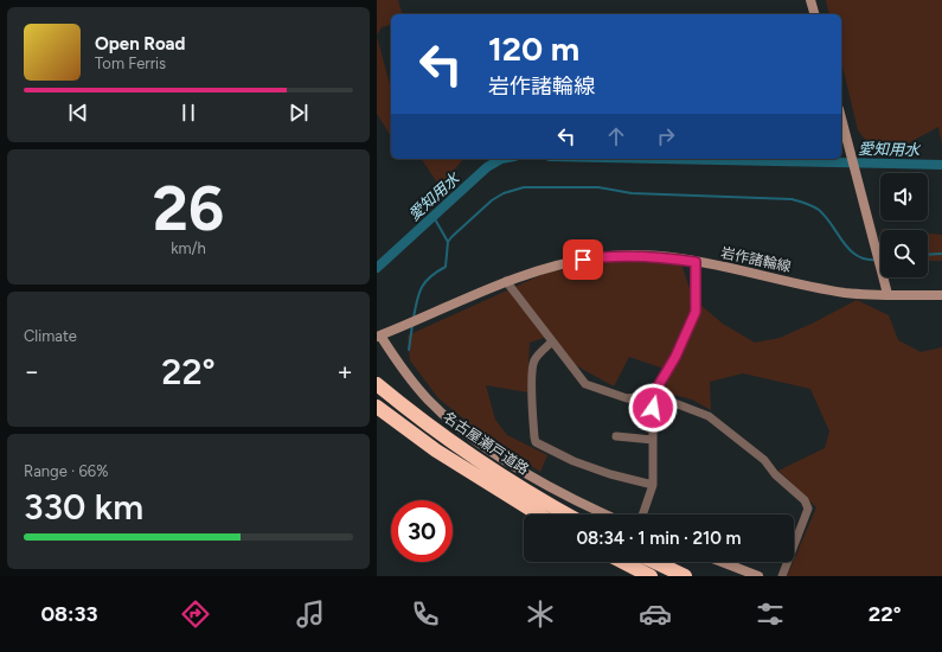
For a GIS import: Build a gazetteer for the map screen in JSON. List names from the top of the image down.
{
  "streets": {
    "highway": ["名古屋瀬戸道路"],
    "main road": ["岩作諸輪線"]
  },
  "water": ["愛知用水"],
  "page": {
    "turn": ["120 m", "岩作諸輪線"],
    "song": ["Open Road", "Tom Ferris"],
    "tile": [
      ["26", "km/h"],
      "Climate",
      ["Range · 66%", "330 km"]
    ],
    "heat": ["−", "22°", "+"],
    "limit": "30",
    "trip": "08:34 · 1 min · 210 m",
    "tabs": ["08:33", "22°"]
  }
}
